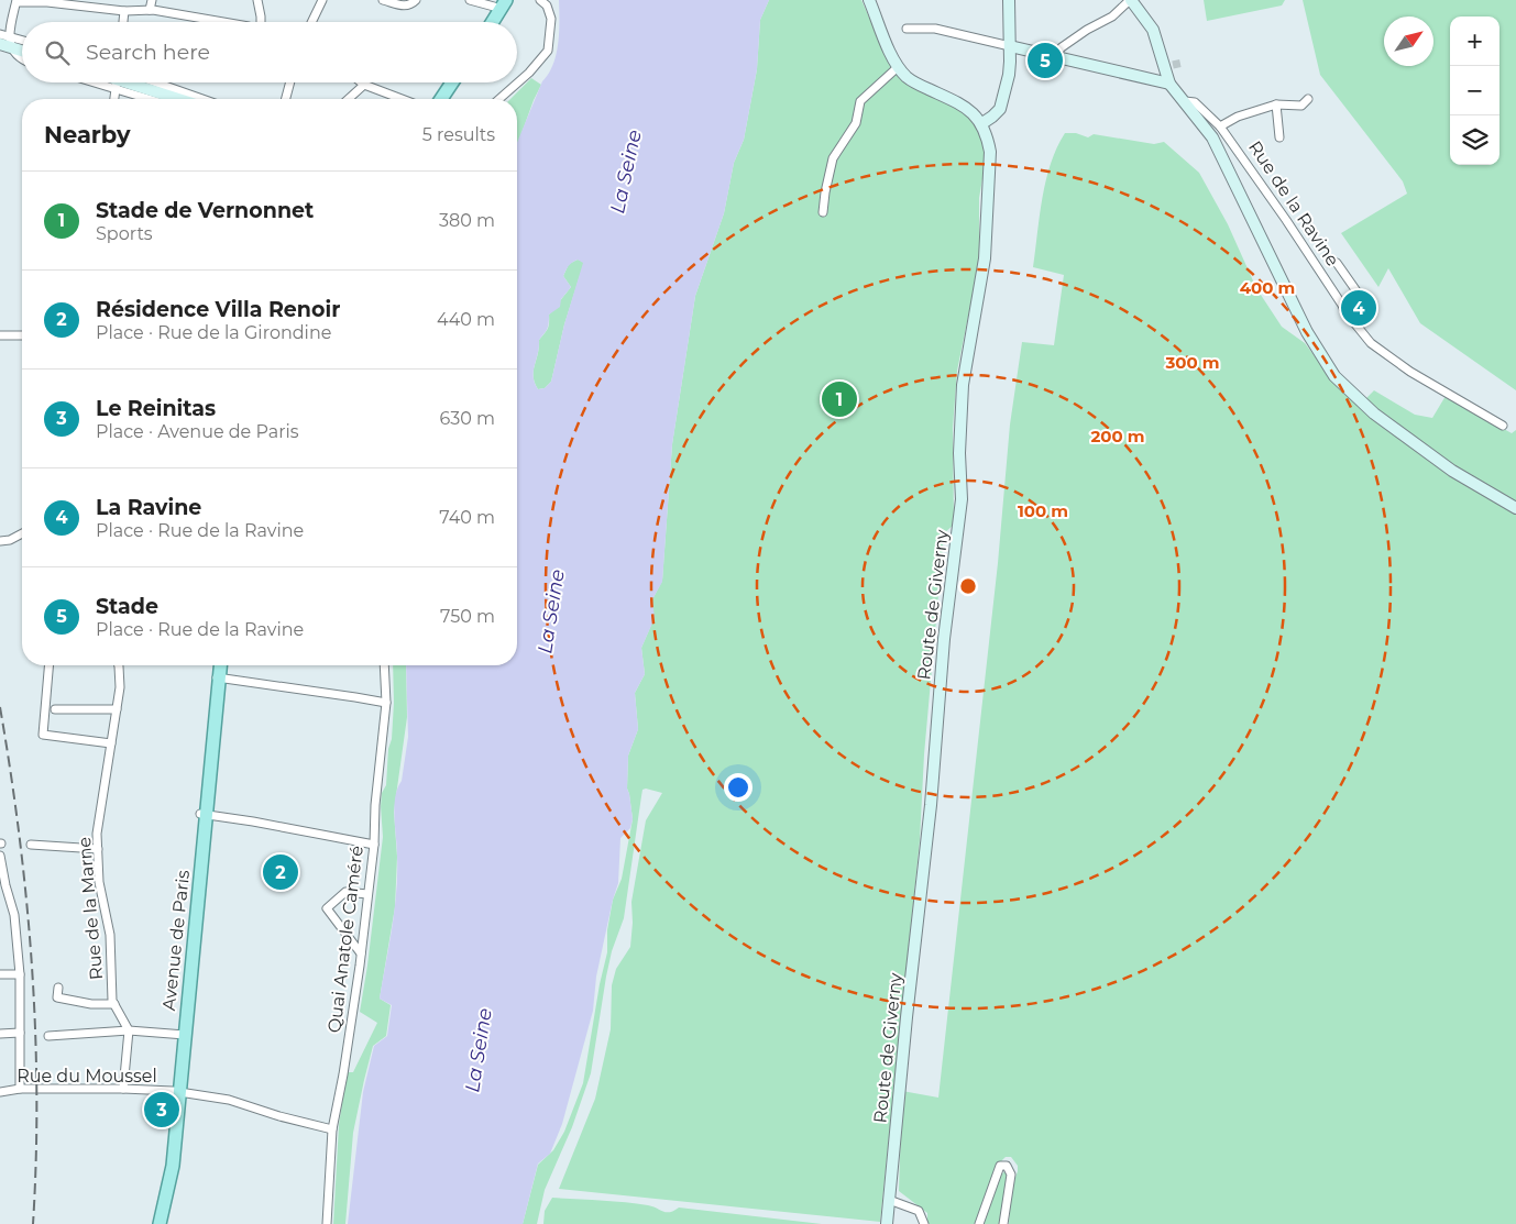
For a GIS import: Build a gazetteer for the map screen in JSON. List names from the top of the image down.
{
  "streets": {
    "main road": ["Route de Giverny", "Avenue de Paris"],
    "street": [
      "Rue de la Ravine",
      "Rue de la Marne",
      "Quai Anatole Caméré",
      "Rue du Moussel"
    ]
  },
  "crossings": [
    ["Quai Anatole Caméré", "Rue du Moussel"],
    ["Avenue de Paris", "Rue du Moussel"]
  ],
  "water": ["La Seine"],
  "north": "top right",
  "page": {
    "map_buttons": ["+", "−"],
    "search": "Search here",
    "pins": [
      "5",
      "4",
      "1",
      "2",
      "3"
    ],
    "heading": ["Nearby", "5 results"],
    "list": [
      {
        "mark": "1",
        "name": "Stade de Vernonnet",
        "note": "Sports",
        "value": "380 m"
      },
      {
        "mark": "2",
        "name": "Résidence Villa Renoir",
        "note": "Place · Rue de la Girondine",
        "value": "440 m"
      },
      {
        "mark": "3",
        "name": "Le Reinitas",
        "note": "Place · Avenue de Paris",
        "value": "630 m"
      },
      {
        "mark": "4",
        "name": "La Ravine",
        "note": "Place · Rue de la Ravine",
        "value": "740 m"
      },
      {
        "mark": "5",
        "name": "Stade",
        "note": "Place · Rue de la Ravine",
        "value": "750 m"
      }
    ]
  },
  "rings": [
    "400 m",
    "300 m",
    "200 m",
    "100 m"
  ]
}
